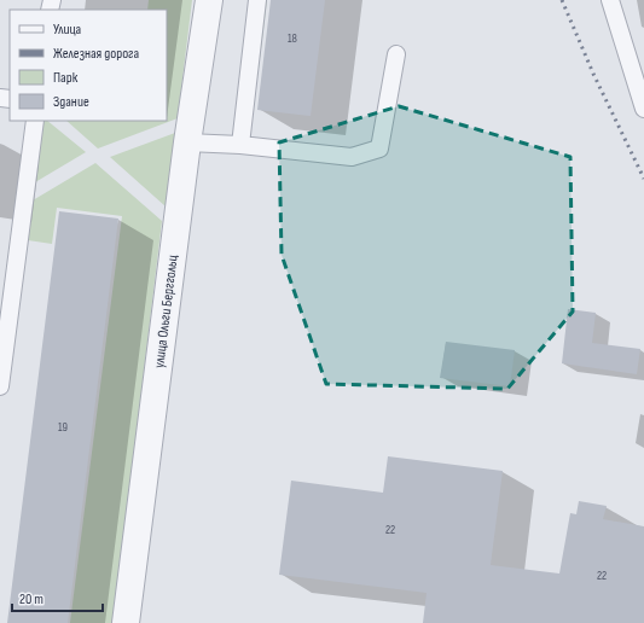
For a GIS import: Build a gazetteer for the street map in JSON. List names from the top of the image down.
{
  "streets": {
    "street": ["улица Ольги Берггольц"]
  },
  "house_numbers": [
    "18",
    "19",
    "22",
    "22"
  ],
  "legend": [
    "Улица",
    "Железная дорога",
    "Парк",
    "Здание"
  ],
  "scale_bar": "20 m"
}
